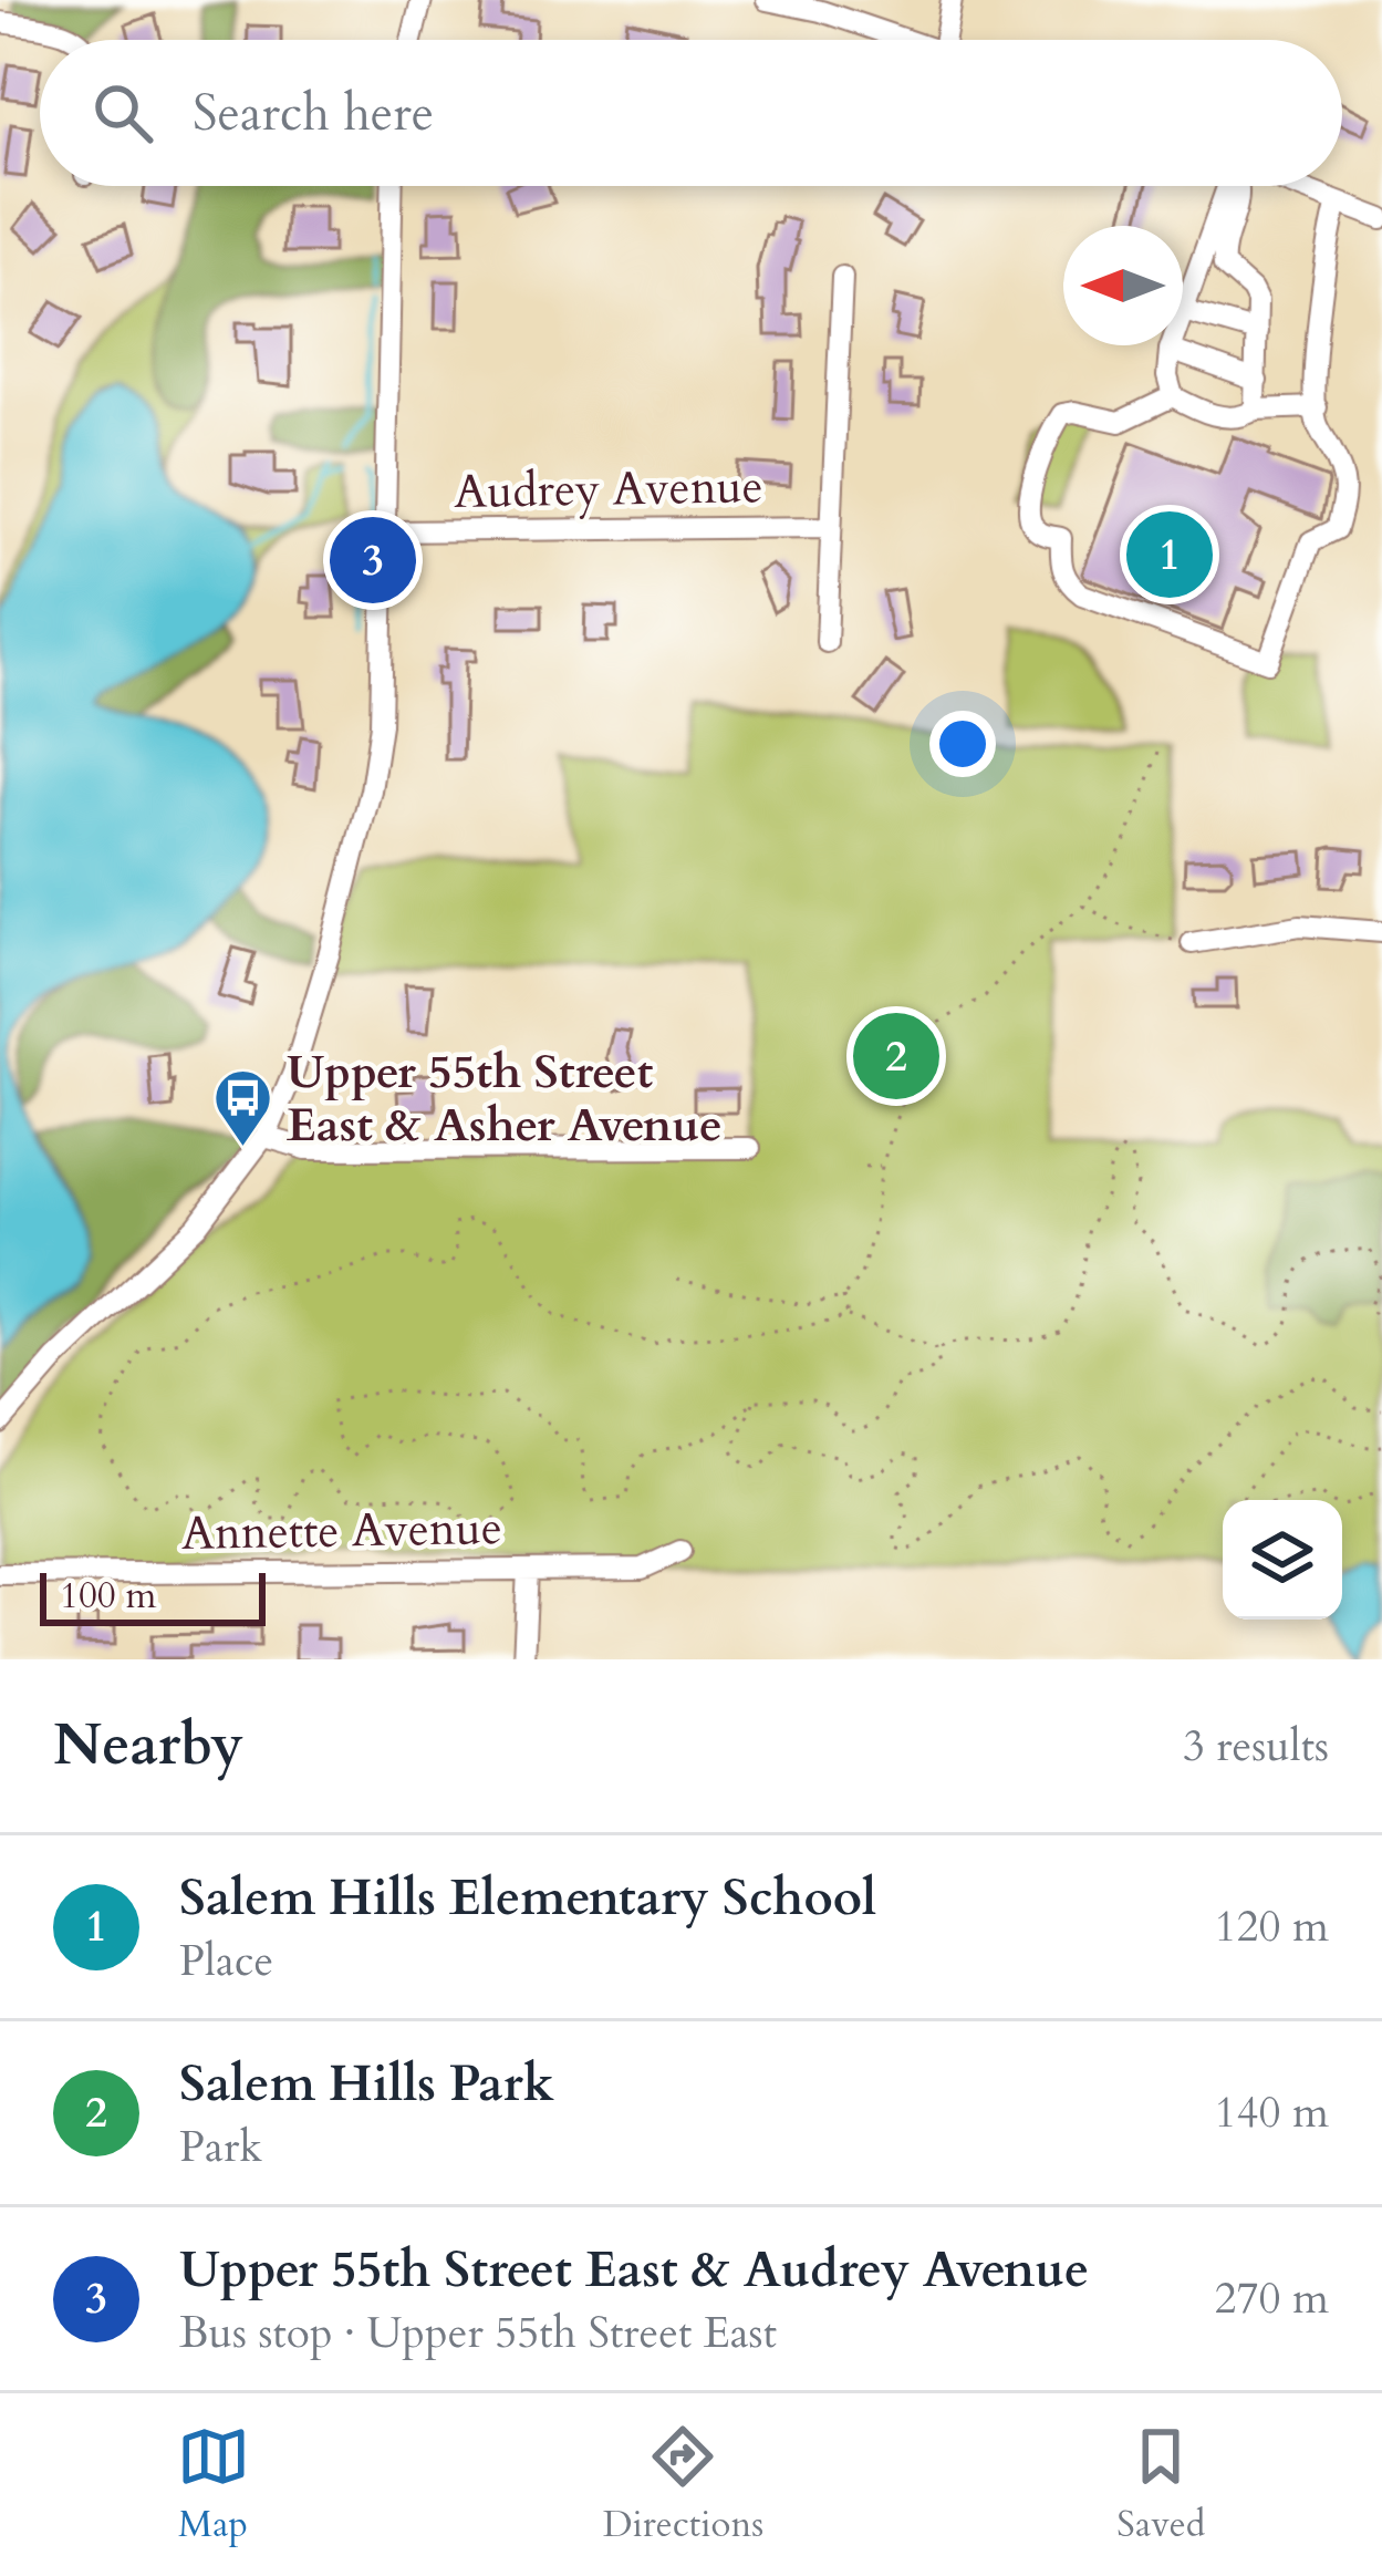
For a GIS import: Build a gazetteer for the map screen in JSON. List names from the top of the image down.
{
  "streets": {
    "street": ["Audrey Avenue", "Annette Avenue"]
  },
  "places": {
    "bus stop": ["Upper 55th Street East & Asher Avenue"]
  },
  "scale_bar": "100 m",
  "north": "left",
  "page": {
    "search": "Search here",
    "pins": ["1", "3", "2"],
    "scale": "100 m",
    "heading": ["Nearby", "3 results"],
    "list": [
      {
        "mark": "1",
        "name": "Salem Hills Elementary School",
        "note": "Place",
        "value": "120 m"
      },
      {
        "mark": "2",
        "name": "Salem Hills Park",
        "note": "Park",
        "value": "140 m"
      },
      {
        "mark": "3",
        "name": "Upper 55th Street East & Audrey Avenue",
        "note": "Bus stop · Upper 55th Street East",
        "value": "270 m"
      }
    ],
    "nav": ["Map", "Directions", "Saved"]
  }
}
